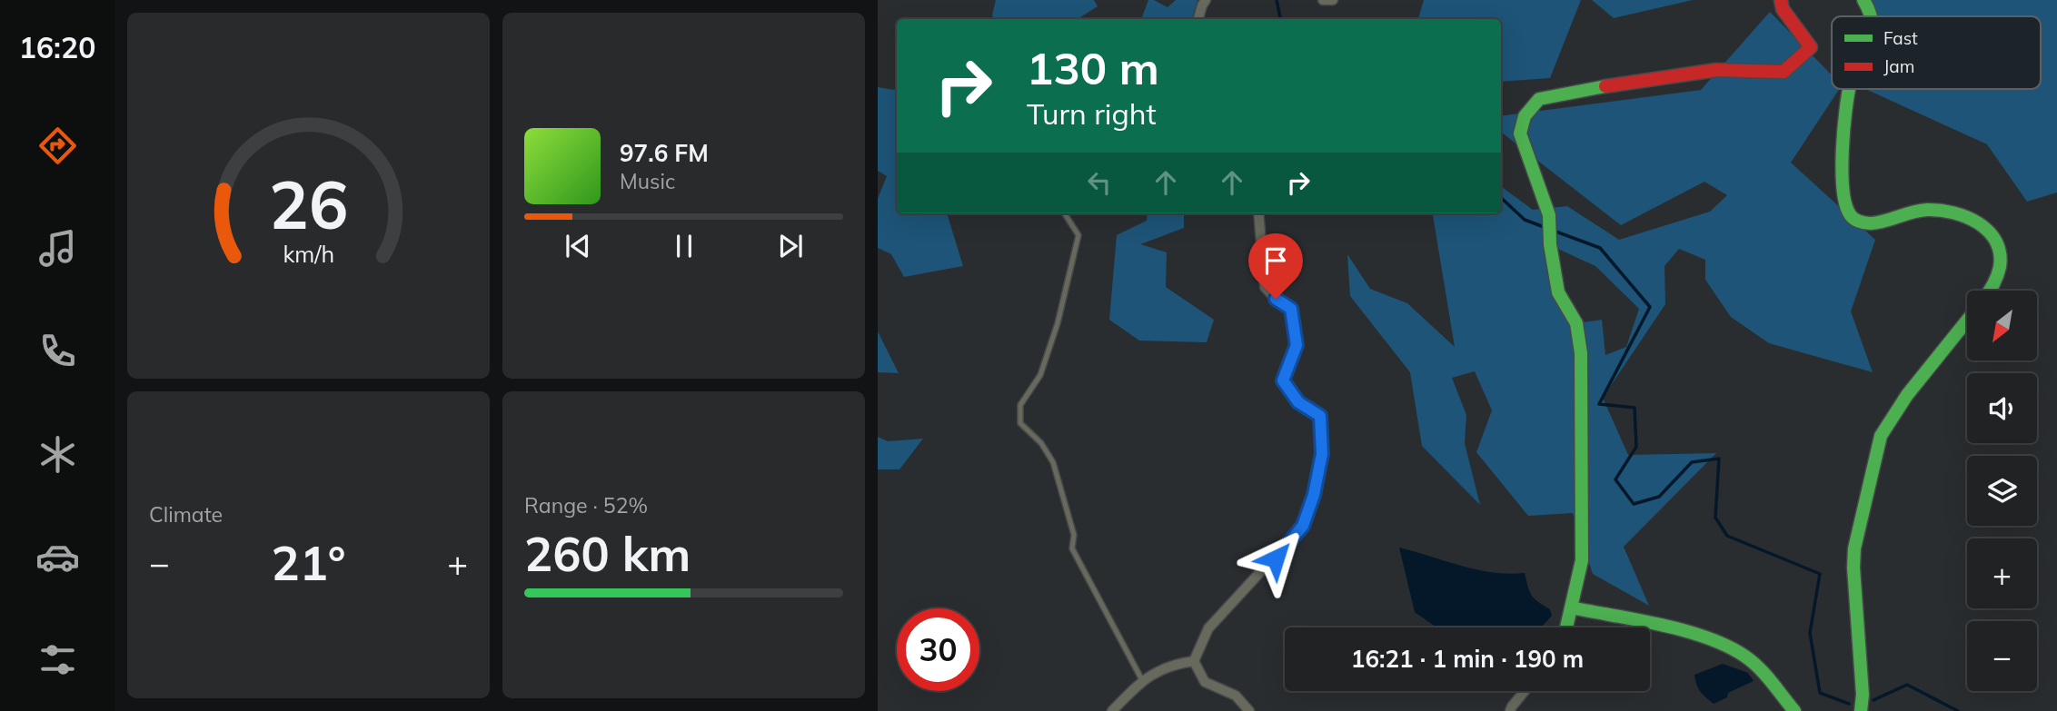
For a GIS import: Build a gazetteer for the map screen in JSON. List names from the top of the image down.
{
  "legend": ["Fast", "Jam"],
  "north": "bottom left",
  "page": {
    "tabs": "16:20",
    "turn": ["130 m", "Turn right"],
    "song": ["97.6 FM", "Music"],
    "map_buttons": ["+", "−"],
    "tile": [
      "Climate",
      ["Range · 52%", "260 km"]
    ],
    "heat": ["−", "21°", "+"],
    "limit": "30",
    "trip": "16:21 · 1 min · 190 m",
    "gauge": ["26", "km/h"]
  }
}
